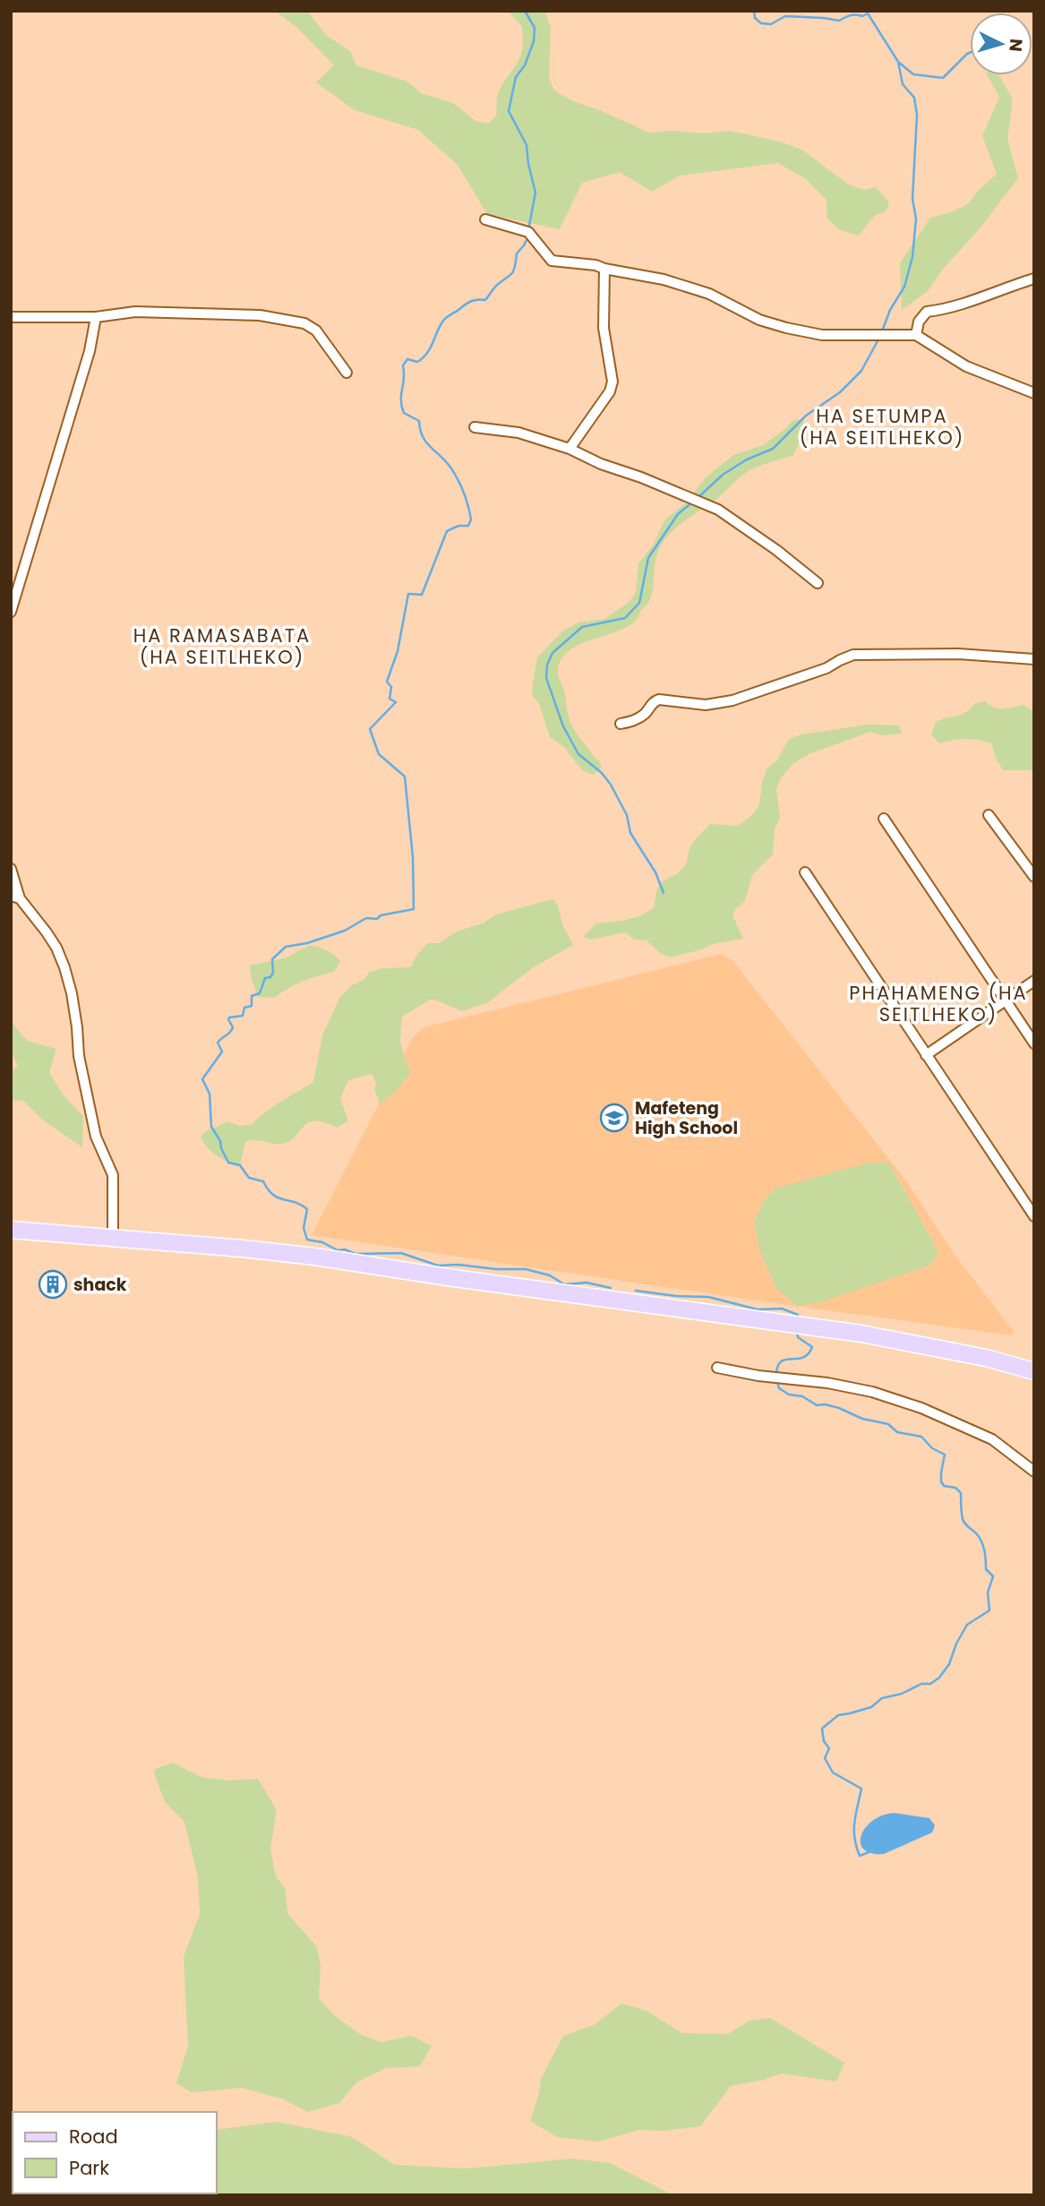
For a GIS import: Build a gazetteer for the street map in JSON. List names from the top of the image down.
{
  "districts": ["HA SETUMPA (HA SEITLHEKO)", "HA RAMASABATA (HA SEITLHEKO)", "PHAHAMENG (HA SEITLHEKO)"],
  "places": {
    "school or university": ["Mafeteng High School"],
    "building": ["shack"]
  },
  "legend": ["Road", "Park"],
  "north": "right"
}
